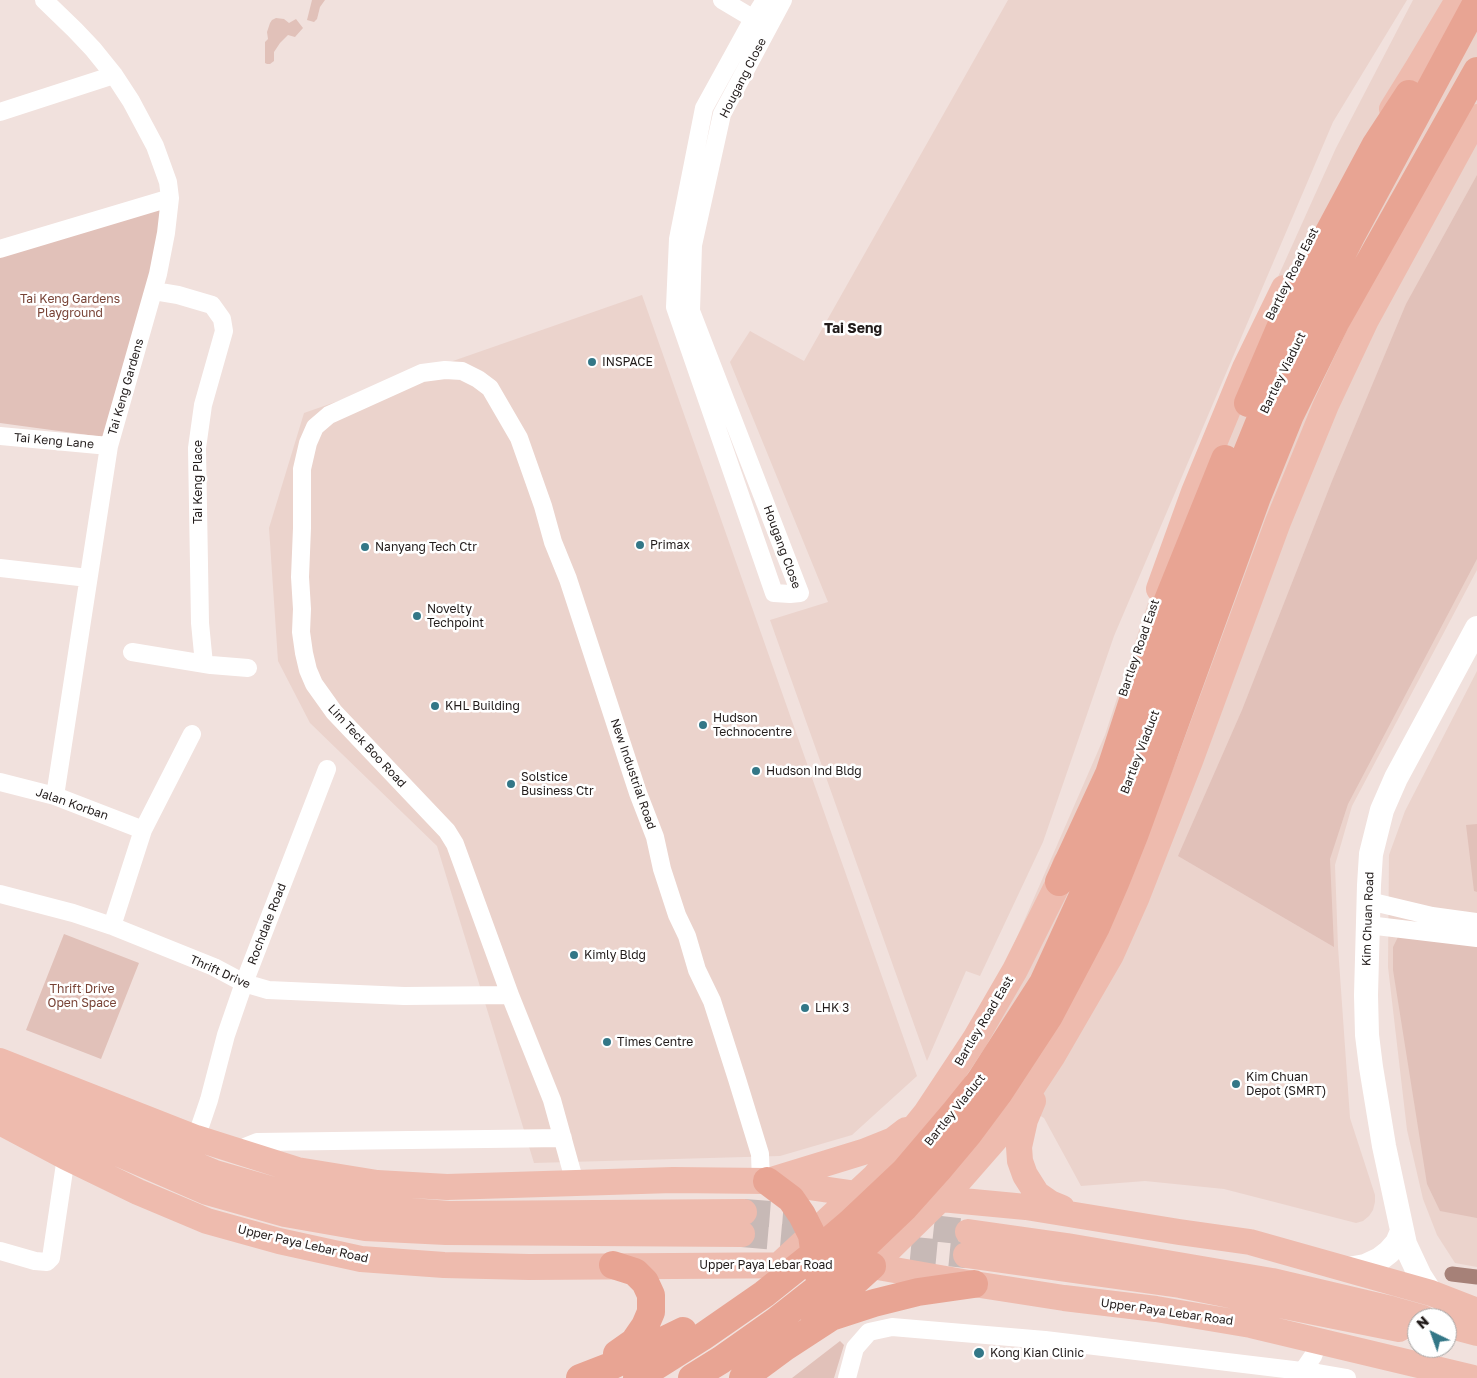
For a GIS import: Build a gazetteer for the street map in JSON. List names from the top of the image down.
{
  "streets": {
    "highway": ["Bartley Viaduct"],
    "main road": ["Bartley Road East", "Kim Chuan Road", "Upper Paya Lebar Road"],
    "street": [
      "Hougang Close",
      "Tai Keng Gardens",
      "Tai Keng Lane",
      "Tai Keng Place",
      "Lim Teck Boo Road",
      "New Industrial Road",
      "Jalan Korban",
      "Rochdale Road",
      "Thrift Drive"
    ]
  },
  "crossings": [
    ["Bartley Road East", "Bartley Viaduct"],
    ["Bartley Road East", "Upper Paya Lebar Road"],
    ["Tai Keng Gardens", "Tai Keng Lane"],
    ["Tai Keng Gardens", "Tai Keng Place"],
    ["Tai Keng Gardens", "Jalan Korban"],
    ["Lim Teck Boo Road", "New Industrial Road"],
    ["Lim Teck Boo Road", "Thrift Drive"],
    ["Rochdale Road", "Thrift Drive"]
  ],
  "districts": ["Tai Seng"],
  "parks": ["Tai Keng Gardens Playground", "Thrift Drive Open Space"],
  "places": [
    "INSPACE",
    "Primax",
    "Nanyang Tech Ctr",
    "Novelty Techpoint",
    "KHL Building",
    "Hudson Technocentre",
    "Hudson Ind Bldg",
    "Solstice Business Ctr",
    "Kimly Bldg",
    "LHK 3",
    "Times Centre",
    "Kim Chuan Depot (SMRT)",
    "Kong Kian Clinic"
  ],
  "north": "top left"
}
